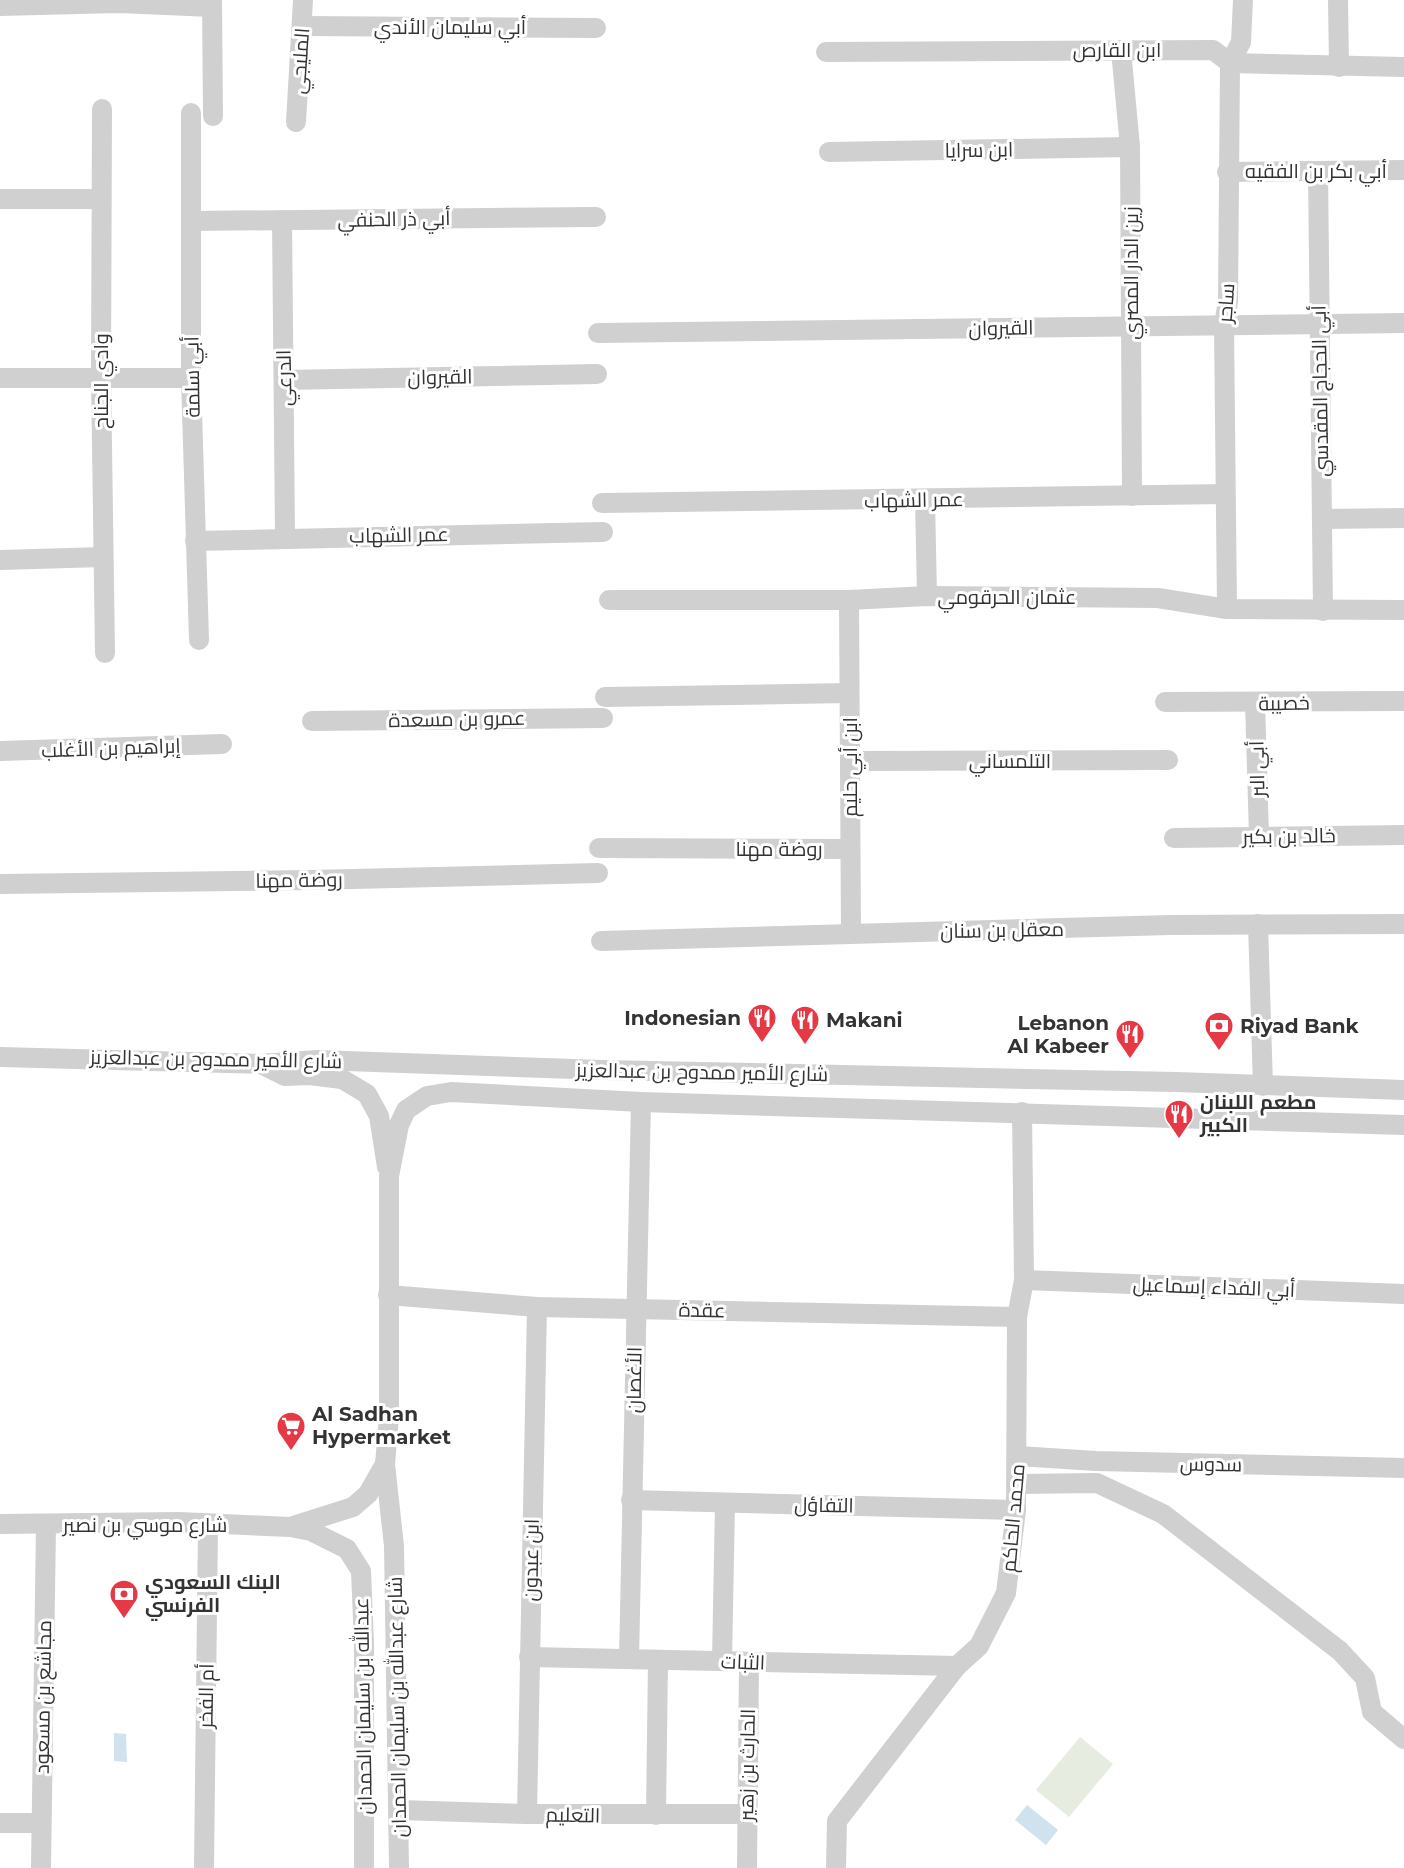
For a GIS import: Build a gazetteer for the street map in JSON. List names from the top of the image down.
{
  "streets": {
    "street": [
      "أبي سليمان الأندي",
      "ابن القارص",
      "المليجي",
      "ابن سرايا",
      "أبي بكر بن الفقيه",
      "أبي ذر الحنفي",
      "زين الدار المصري",
      "ساجر",
      "القيروان",
      "أبي سلمة",
      "الدرعي",
      "وادي الجناح",
      "أبي الحجاج المقدسي",
      "عمر الشهاب",
      "عثمان الحرقومي",
      "خصيبة",
      "عمرو بن مسعدة",
      "إبراهيم بن الأغلب",
      "التلمساني",
      "ابن أبي حليم",
      "أبي البر",
      "خالد بن بكير",
      "روضة مهنا",
      "معقل بن سنان",
      "شارع الأمير ممدوح بن عبدالعزيز",
      "أبي الفداء إسماعيل",
      "عقدة",
      "الأغصان",
      "سدوس",
      "التفاؤل",
      "محمد الحاكم",
      "شارع موسي بن نصير",
      "ابن عبدون",
      "الثبات",
      "أم الفخر",
      "مجاشع بن مسعود",
      "عبدالله بن سليمان الحمدان",
      "شارع عبدالله بن سليمان الحمدان",
      "الحارث بن زهير",
      "التعليم"
    ]
  },
  "crossings": [
    ["أبي سليمان الأندي", "المليجي"],
    ["ابن القارص", "زين الدار المصري"],
    ["ابن القارص", "ساجر"],
    ["ابن سرايا", "زين الدار المصري"],
    ["أبي بكر بن الفقيه", "ساجر"],
    ["أبي بكر بن الفقيه", "أبي الحجاج المقدسي"],
    ["أبي ذر الحنفي", "أبي سلمة"],
    ["أبي ذر الحنفي", "الدرعي"],
    ["زين الدار المصري", "القيروان"],
    ["زين الدار المصري", "عمر الشهاب"],
    ["ساجر", "القيروان"],
    ["ساجر", "عمر الشهاب"],
    ["ساجر", "عثمان الحرقومي"],
    ["القيروان", "الدرعي"],
    ["القيروان", "أبي الحجاج المقدسي"],
    ["أبي سلمة", "عمر الشهاب"],
    ["الدرعي", "عمر الشهاب"],
    ["أبي الحجاج المقدسي", "عثمان الحرقومي"],
    ["عثمان الحرقومي", "ابن أبي حليم"],
    ["خصيبة", "أبي البر"],
    ["التلمساني", "ابن أبي حليم"],
    ["ابن أبي حليم", "روضة مهنا"],
    ["ابن أبي حليم", "معقل بن سنان"],
    ["أبي البر", "خالد بن بكير"],
    ["شارع الأمير ممدوح بن عبدالعزيز", "الأغصان"],
    ["شارع الأمير ممدوح بن عبدالعزيز", "محمد الحاكم"],
    ["أبي الفداء إسماعيل", "محمد الحاكم"],
    ["عقدة", "الأغصان"],
    ["عقدة", "محمد الحاكم"],
    ["عقدة", "ابن عبدون"],
    ["الأغصان", "التفاؤل"],
    ["الأغصان", "الثبات"],
    ["سدوس", "محمد الحاكم"],
    ["التفاؤل", "محمد الحاكم"],
    ["محمد الحاكم", "الثبات"],
    ["شارع موسي بن نصير", "أم الفخر"],
    ["شارع موسي بن نصير", "مجاشع بن مسعود"],
    ["شارع موسي بن نصير", "عبدالله بن سليمان الحمدان"],
    ["ابن عبدون", "الثبات"],
    ["ابن عبدون", "التعليم"],
    ["الثبات", "الحارث بن زهير"],
    ["شارع عبدالله بن سليمان الحمدان", "التعليم"],
    ["الحارث بن زهير", "التعليم"]
  ],
  "places": {
    "restaurant": [
      "Indonesian",
      "Makani",
      "Lebanon Al Kabeer",
      "مطعم اللبنان الكبير"
    ],
    "bank": ["Riyad Bank", "البنك السعودي الفرنسي"],
    "supermarket": ["Al Sadhan Hypermarket"]
  }
}
